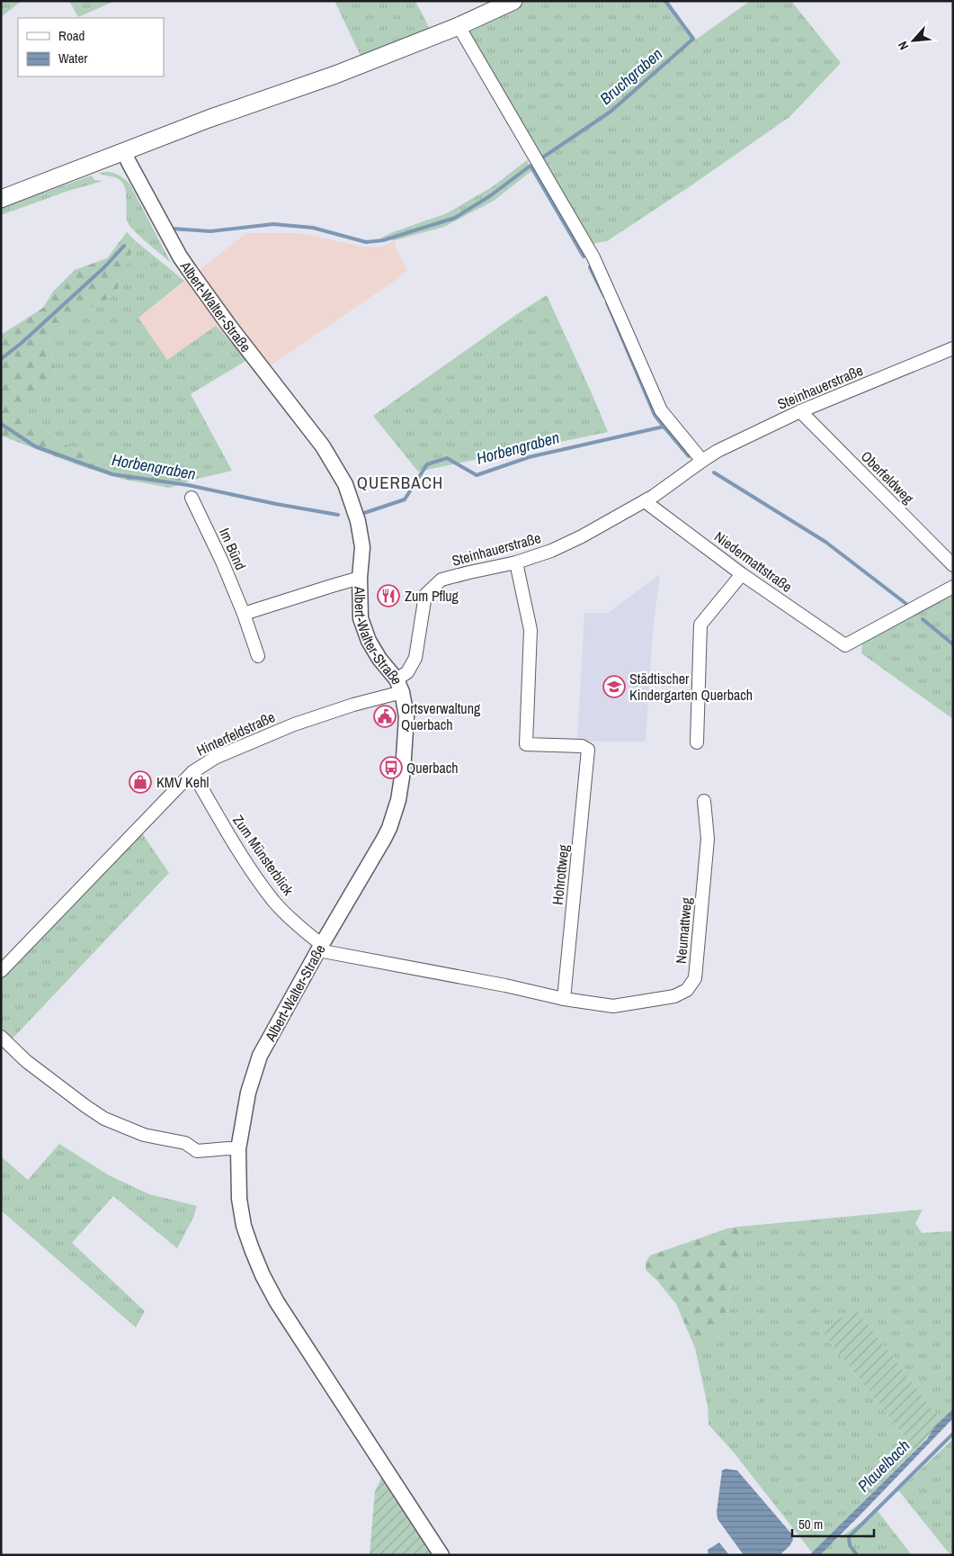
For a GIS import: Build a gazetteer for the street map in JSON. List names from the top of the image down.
{
  "streets": {
    "street": [
      "Albert-Walter-Straße",
      "Steinhauerstraße",
      "Oberfeldweg",
      "Im Bünd",
      "Niedermattstraße",
      "Hinterfeldstraße",
      "Zum Münsterblick",
      "Hohrottweg",
      "Neumattweg"
    ]
  },
  "crossings": [
    ["Albert-Walter-Straße", "Steinhauerstraße"],
    ["Albert-Walter-Straße", "Hinterfeldstraße"],
    ["Albert-Walter-Straße", "Zum Münsterblick"],
    ["Steinhauerstraße", "Oberfeldweg"],
    ["Steinhauerstraße", "Niedermattstraße"],
    ["Steinhauerstraße", "Hinterfeldstraße"],
    ["Steinhauerstraße", "Hohrottweg"],
    ["Hinterfeldstraße", "Zum Münsterblick"],
    ["Hohrottweg", "Neumattweg"]
  ],
  "districts": ["QUERBACH"],
  "water": ["Bruchgraben", "Horbengraben", "Plauelbach"],
  "places": {
    "restaurant": ["Zum Pflug"],
    "school or university": ["Städtischer Kindergarten Querbach"],
    "public building": ["Ortsverwaltung Querbach"],
    "bus stop": ["Querbach"],
    "shop": ["KMV Kehl"]
  },
  "legend": ["Road", "Water"],
  "scale_bar": "50 m",
  "north": "bottom left"
}
